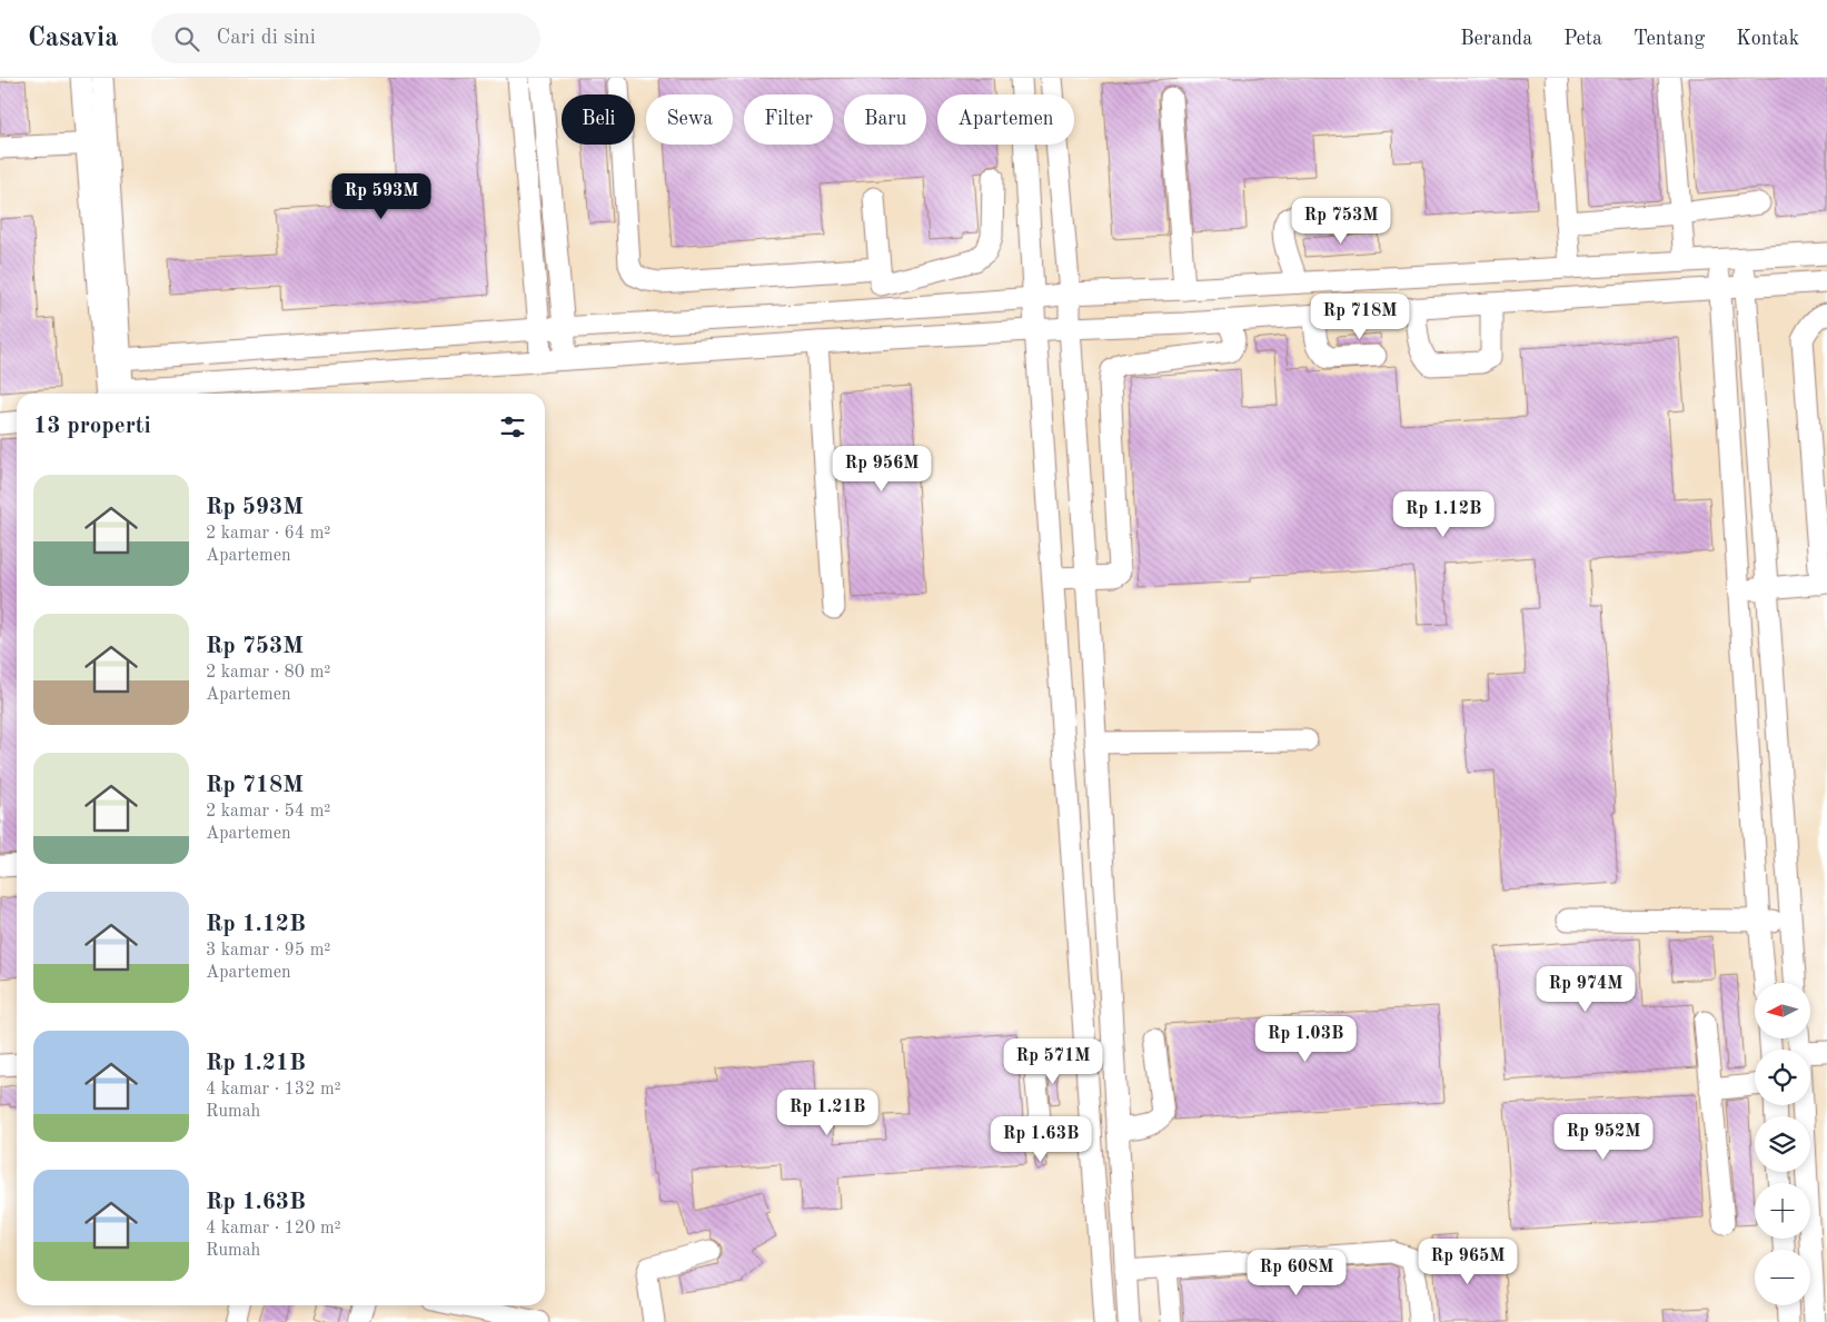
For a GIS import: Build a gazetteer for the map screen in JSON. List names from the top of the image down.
{
  "north": "left",
  "page": {
    "header": "Casavia",
    "search": "Cari di sini",
    "nav": [
      "Beranda",
      "Peta",
      "Tentang",
      "Kontak"
    ],
    "chip": [
      "Beli",
      "Sewa",
      "Filter",
      "Baru",
      "Apartemen"
    ],
    "price": [
      "Rp 593M",
      "Rp 753M",
      "Rp 718M",
      "Rp 956M",
      "Rp 1.12B",
      "Rp 974M",
      "Rp 1.03B",
      "Rp 571M",
      "Rp 1.21B",
      "Rp 952M",
      "Rp 1.63B",
      "Rp 965M",
      "Rp 608M"
    ],
    "heading": "13 properti",
    "list": [
      {
        "name": "Rp 593M",
        "note": "2 kamar · 64 m² · Apartemen"
      },
      {
        "name": "Rp 753M",
        "note": "2 kamar · 80 m² · Apartemen"
      },
      {
        "name": "Rp 718M",
        "note": "2 kamar · 54 m² · Apartemen"
      },
      {
        "name": "Rp 1.12B",
        "note": "3 kamar · 95 m² · Apartemen"
      },
      {
        "name": "Rp 1.21B",
        "note": "4 kamar · 132 m² · Rumah"
      },
      {
        "name": "Rp 1.63B",
        "note": "4 kamar · 120 m² · Rumah"
      }
    ],
    "map_buttons": ["+", "−"]
  }
}
